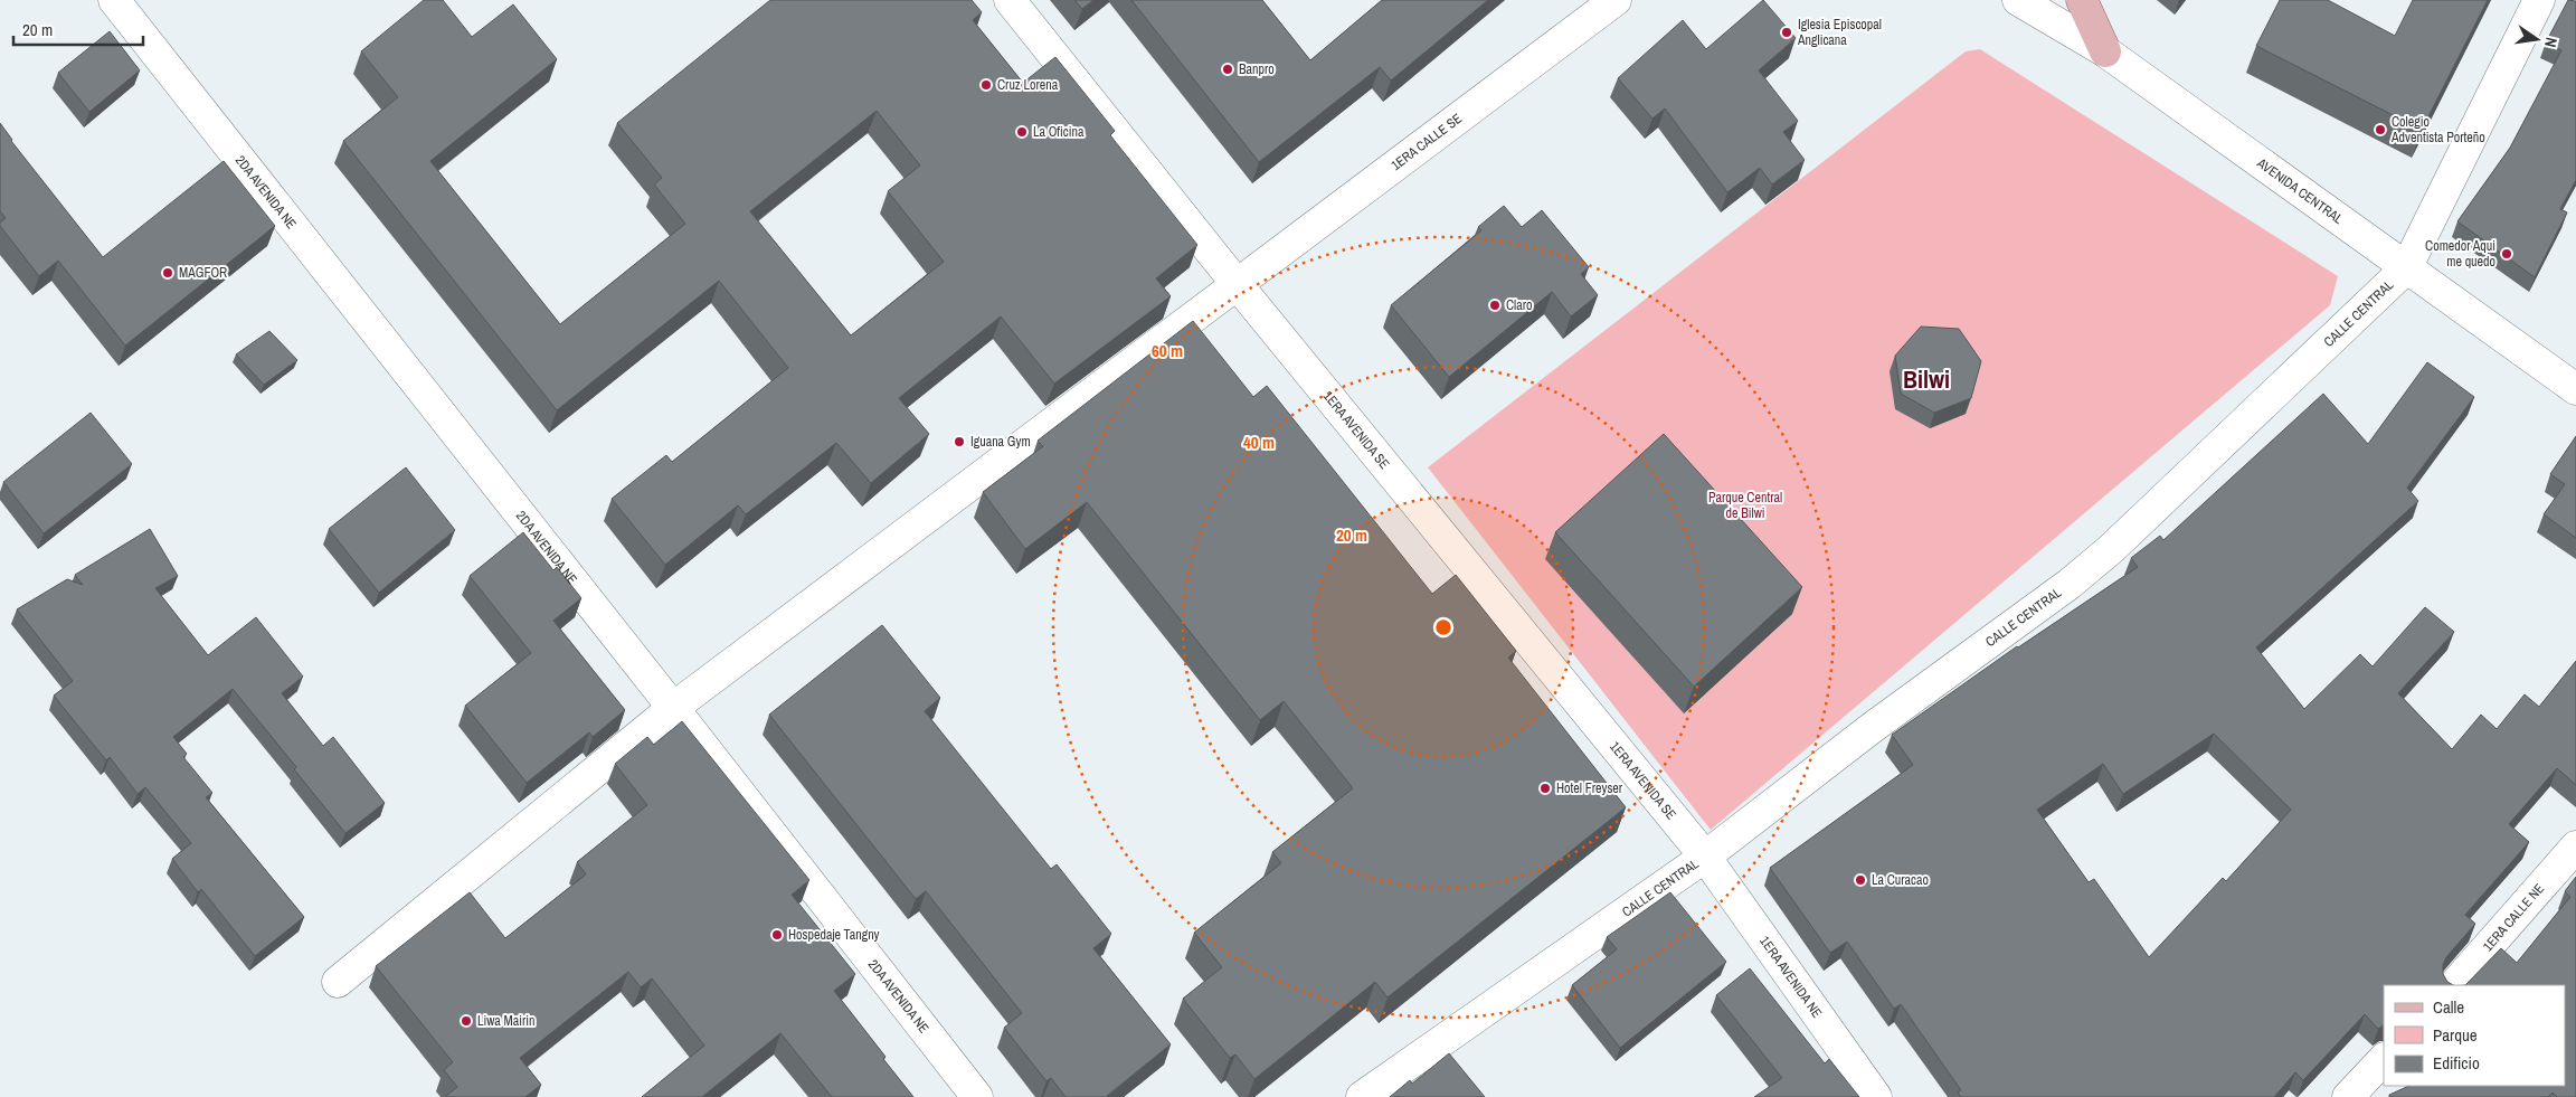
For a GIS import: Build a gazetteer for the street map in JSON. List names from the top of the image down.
{
  "streets": {
    "street": [
      "1ERA CALLE SE",
      "AVENIDA CENTRAL",
      "2DA AVENIDA NE",
      "CALLE CENTRAL",
      "1ERA AVENIDA SE",
      "1ERA CALLE NE",
      "1ERA AVENIDA NE"
    ]
  },
  "crossings": [
    ["1ERA CALLE SE", "2DA AVENIDA NE"],
    ["1ERA CALLE SE", "1ERA AVENIDA SE"],
    ["AVENIDA CENTRAL", "CALLE CENTRAL"],
    ["CALLE CENTRAL", "1ERA AVENIDA SE"],
    ["CALLE CENTRAL", "1ERA AVENIDA NE"],
    ["1ERA AVENIDA SE", "1ERA AVENIDA NE"]
  ],
  "districts": ["Bilwi"],
  "parks": ["Parque Central de Bilwi"],
  "places": [
    "Iglesia Episcopal Anglicana",
    "Banpro",
    "Cruz Lorena",
    "Colegio Adventista Porteño",
    "La Oficina",
    "Comedor Aqui me quedo",
    "MAGFOR",
    "Claro",
    "Iguana Gym",
    "Hotel Freyser",
    "La Curacao",
    "Hospedaje Tangny",
    "Liwa Mairin"
  ],
  "legend": ["Calle", "Parque", "Edificio"],
  "scale_bar": "20 m",
  "north": "right",
  "rings": ["60 m", "40 m", "20 m"]
}
